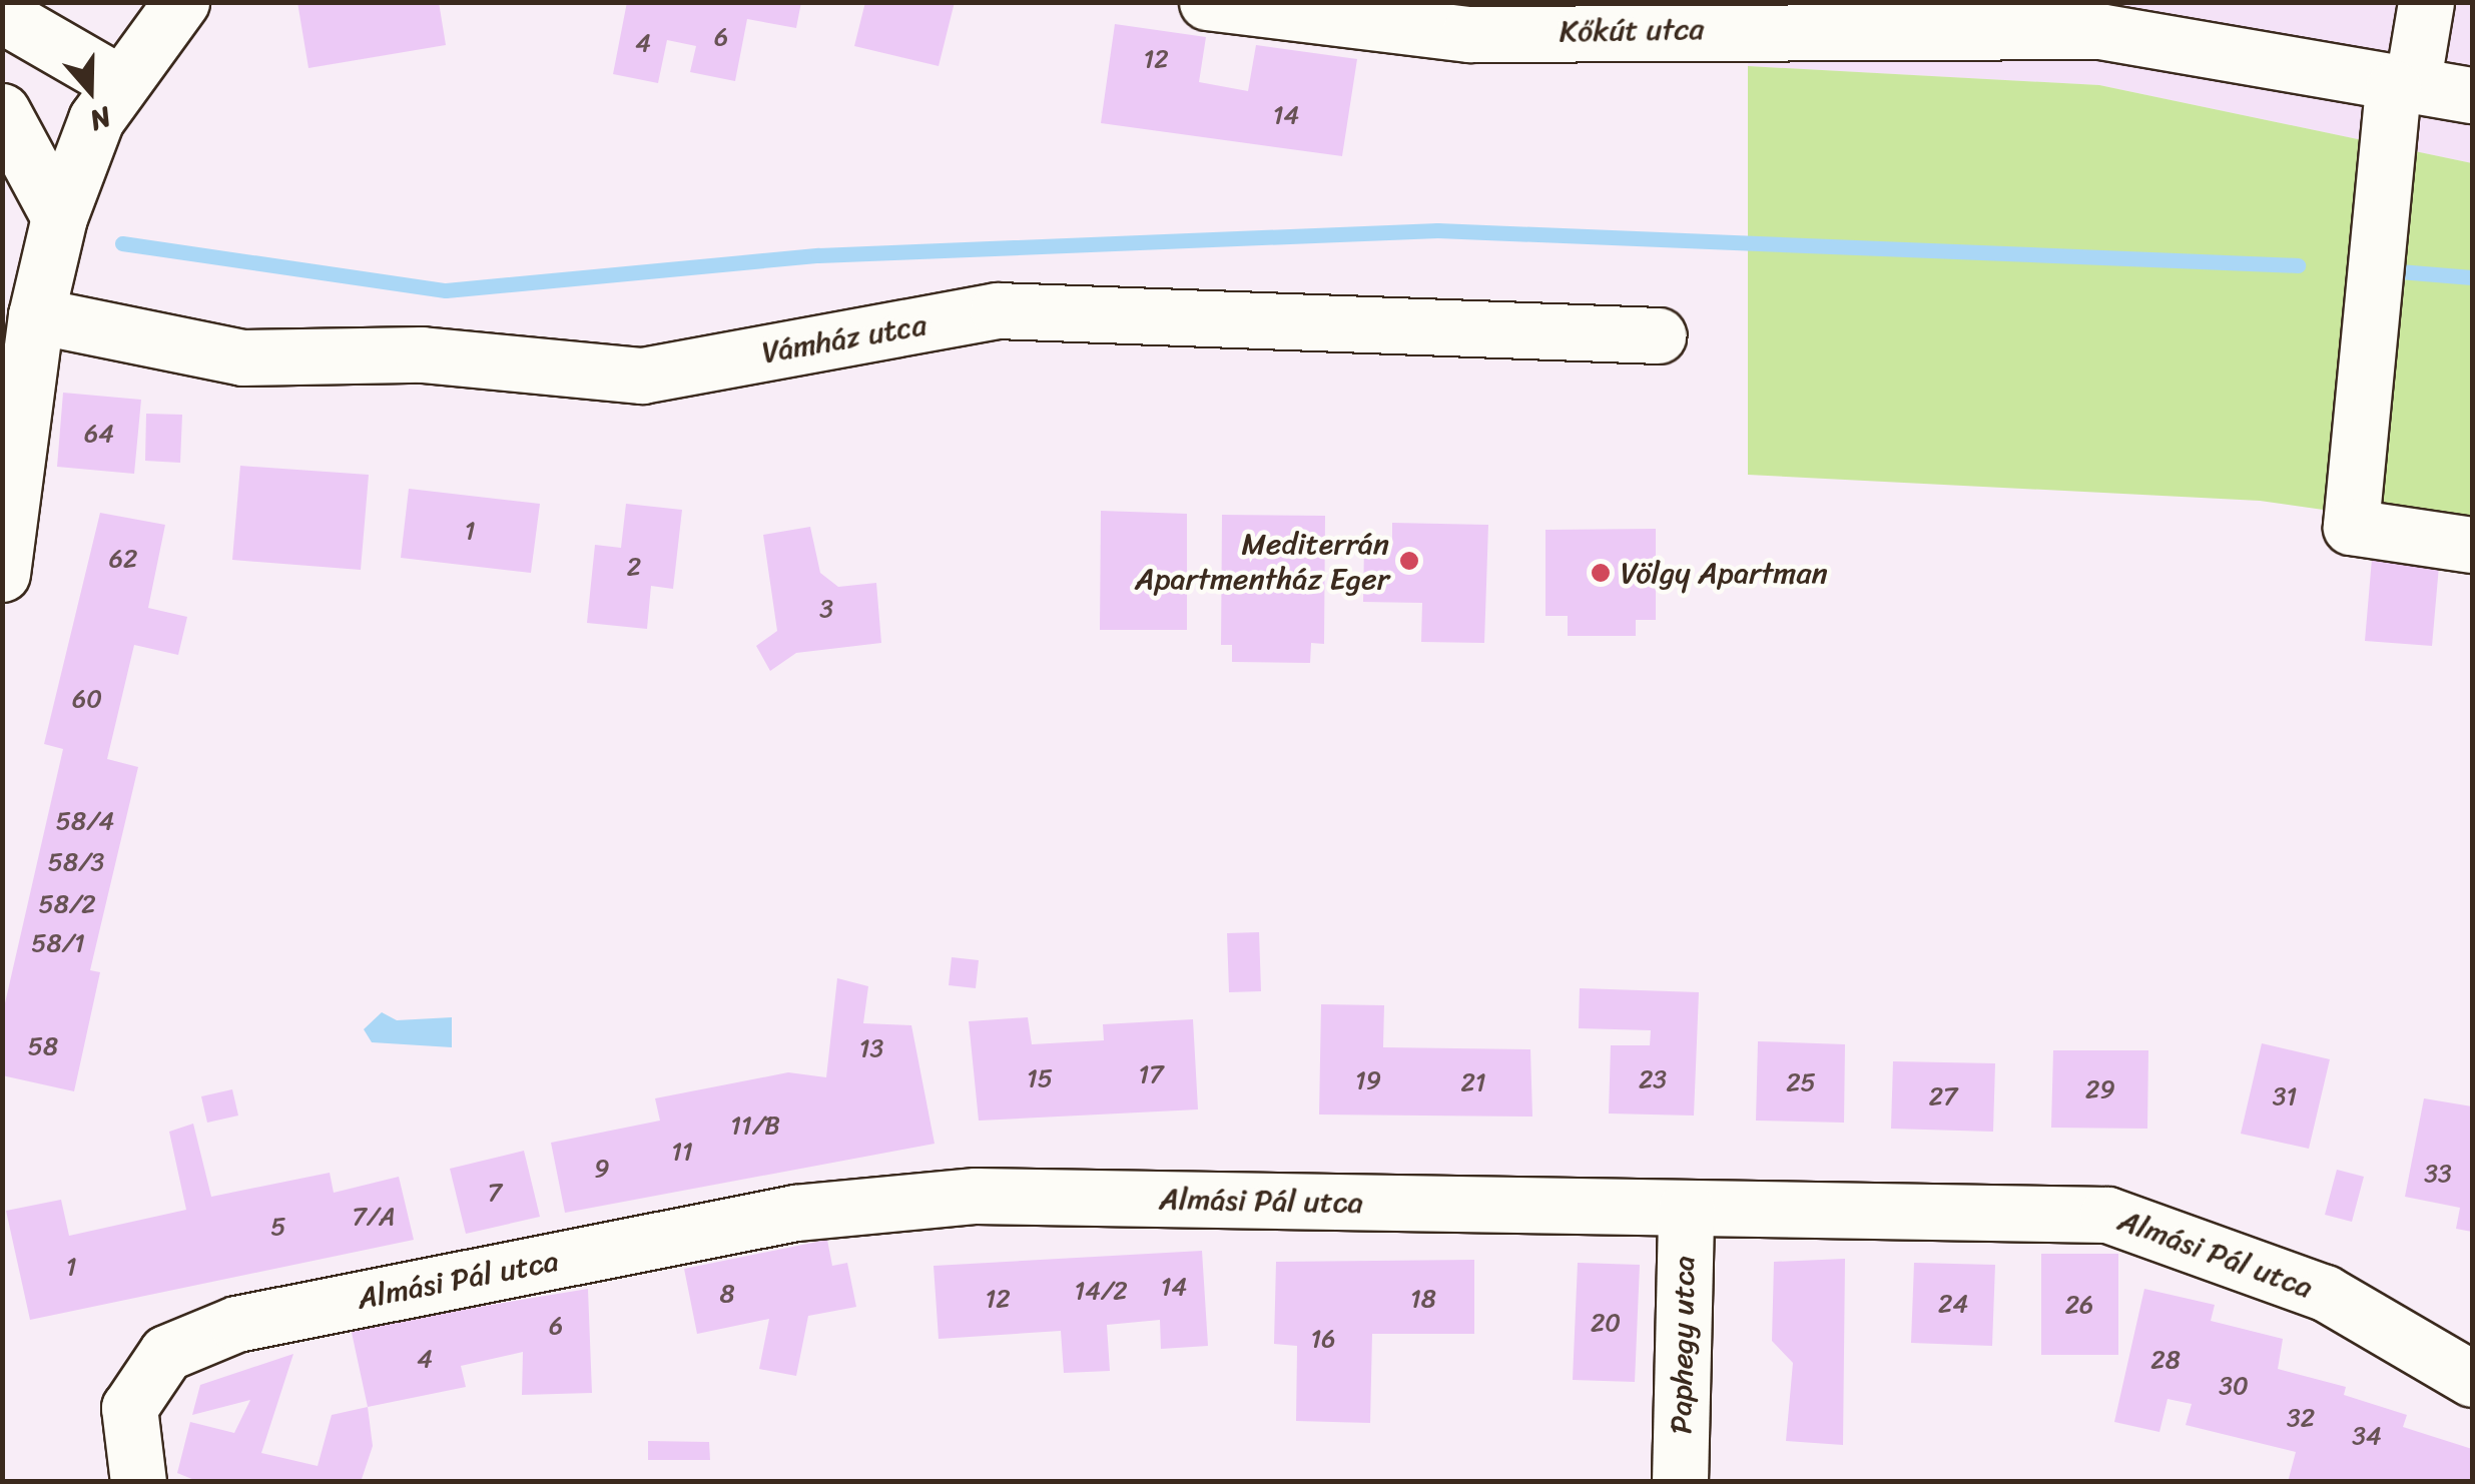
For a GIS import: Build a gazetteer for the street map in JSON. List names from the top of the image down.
{
  "streets": {
    "street": [
      "Kőkút utca",
      "Vámház utca",
      "Almási Pál utca",
      "Paphegy utca"
    ]
  },
  "crossings": [
    ["Almási Pál utca", "Paphegy utca"]
  ],
  "places": ["Mediterrán Apartmentház Eger", "Völgy Apartman"],
  "house_numbers": [
    "6",
    "4",
    "12",
    "14",
    "64",
    "1",
    "62",
    "2",
    "3",
    "60",
    "58/4",
    "58/3",
    "58/2",
    "58/1",
    "58",
    "13",
    "17",
    "15",
    "23",
    "19",
    "21",
    "25",
    "29",
    "27",
    "31",
    "11/B",
    "11",
    "9",
    "33",
    "7",
    "7/A",
    "5",
    "1",
    "14",
    "14/2",
    "8",
    "12",
    "18",
    "24",
    "26",
    "20",
    "6",
    "16",
    "4",
    "28",
    "30",
    "32",
    "34"
  ],
  "north": "bottom"
}
